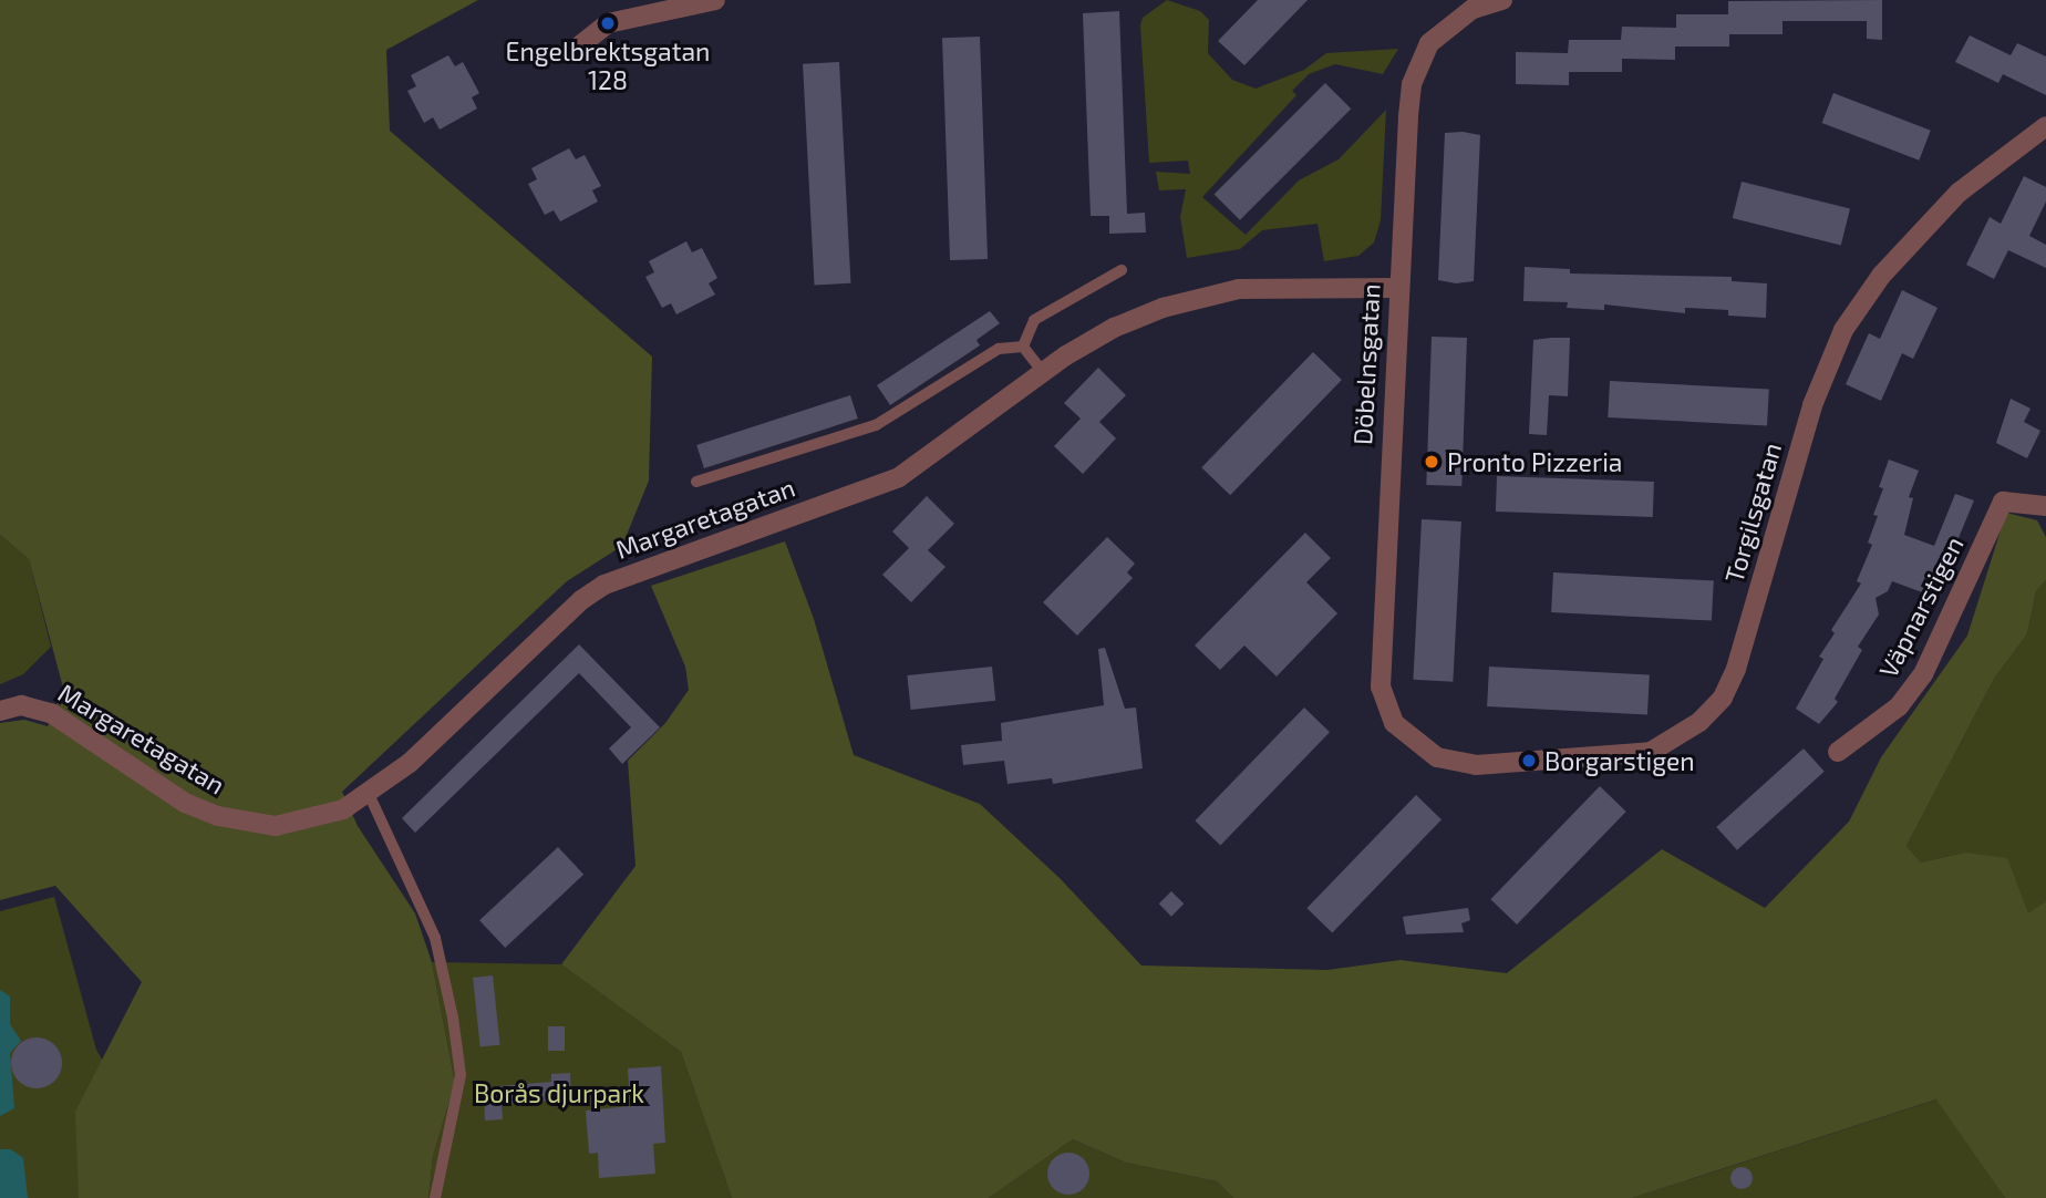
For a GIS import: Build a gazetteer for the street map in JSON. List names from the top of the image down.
{
  "streets": {
    "street": [
      "Döbelnsgatan",
      "Torgilsgatan",
      "Margaretagatan",
      "Väpnarstigen"
    ]
  },
  "crossings": [
    ["Döbelnsgatan", "Torgilsgatan"],
    ["Döbelnsgatan", "Margaretagatan"]
  ],
  "parks": ["Borås djurpark"],
  "places": ["Engelbrektsgatan 128", "Pronto Pizzeria", "Borgarstigen"]
}
